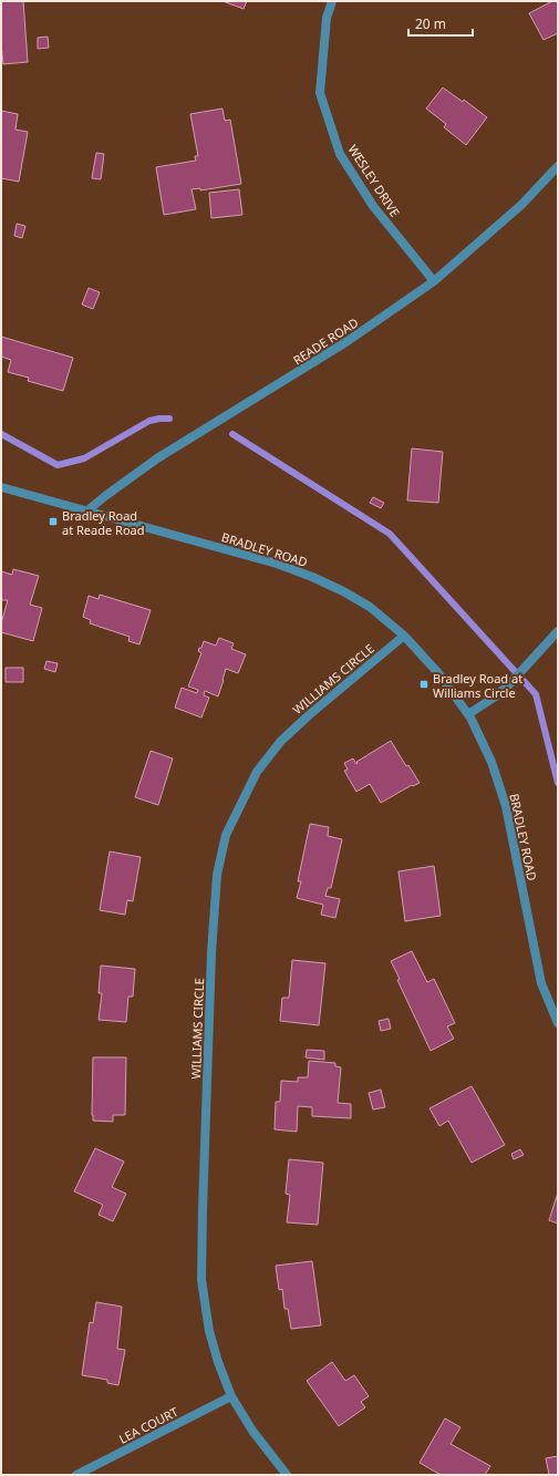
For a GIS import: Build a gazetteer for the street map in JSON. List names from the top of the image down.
{
  "streets": {
    "street": [
      "WESLEY DRIVE",
      "READE ROAD",
      "BRADLEY ROAD",
      "WILLIAMS CIRCLE",
      "LEA COURT"
    ]
  },
  "crossings": [
    ["WESLEY DRIVE", "READE ROAD"],
    ["READE ROAD", "BRADLEY ROAD"],
    ["BRADLEY ROAD", "WILLIAMS CIRCLE"],
    ["WILLIAMS CIRCLE", "LEA COURT"]
  ],
  "places": {
    "transit": ["Bradley Road at Reade Road", "Bradley Road at Williams Circle"]
  },
  "scale_bar": "20 m"
}
